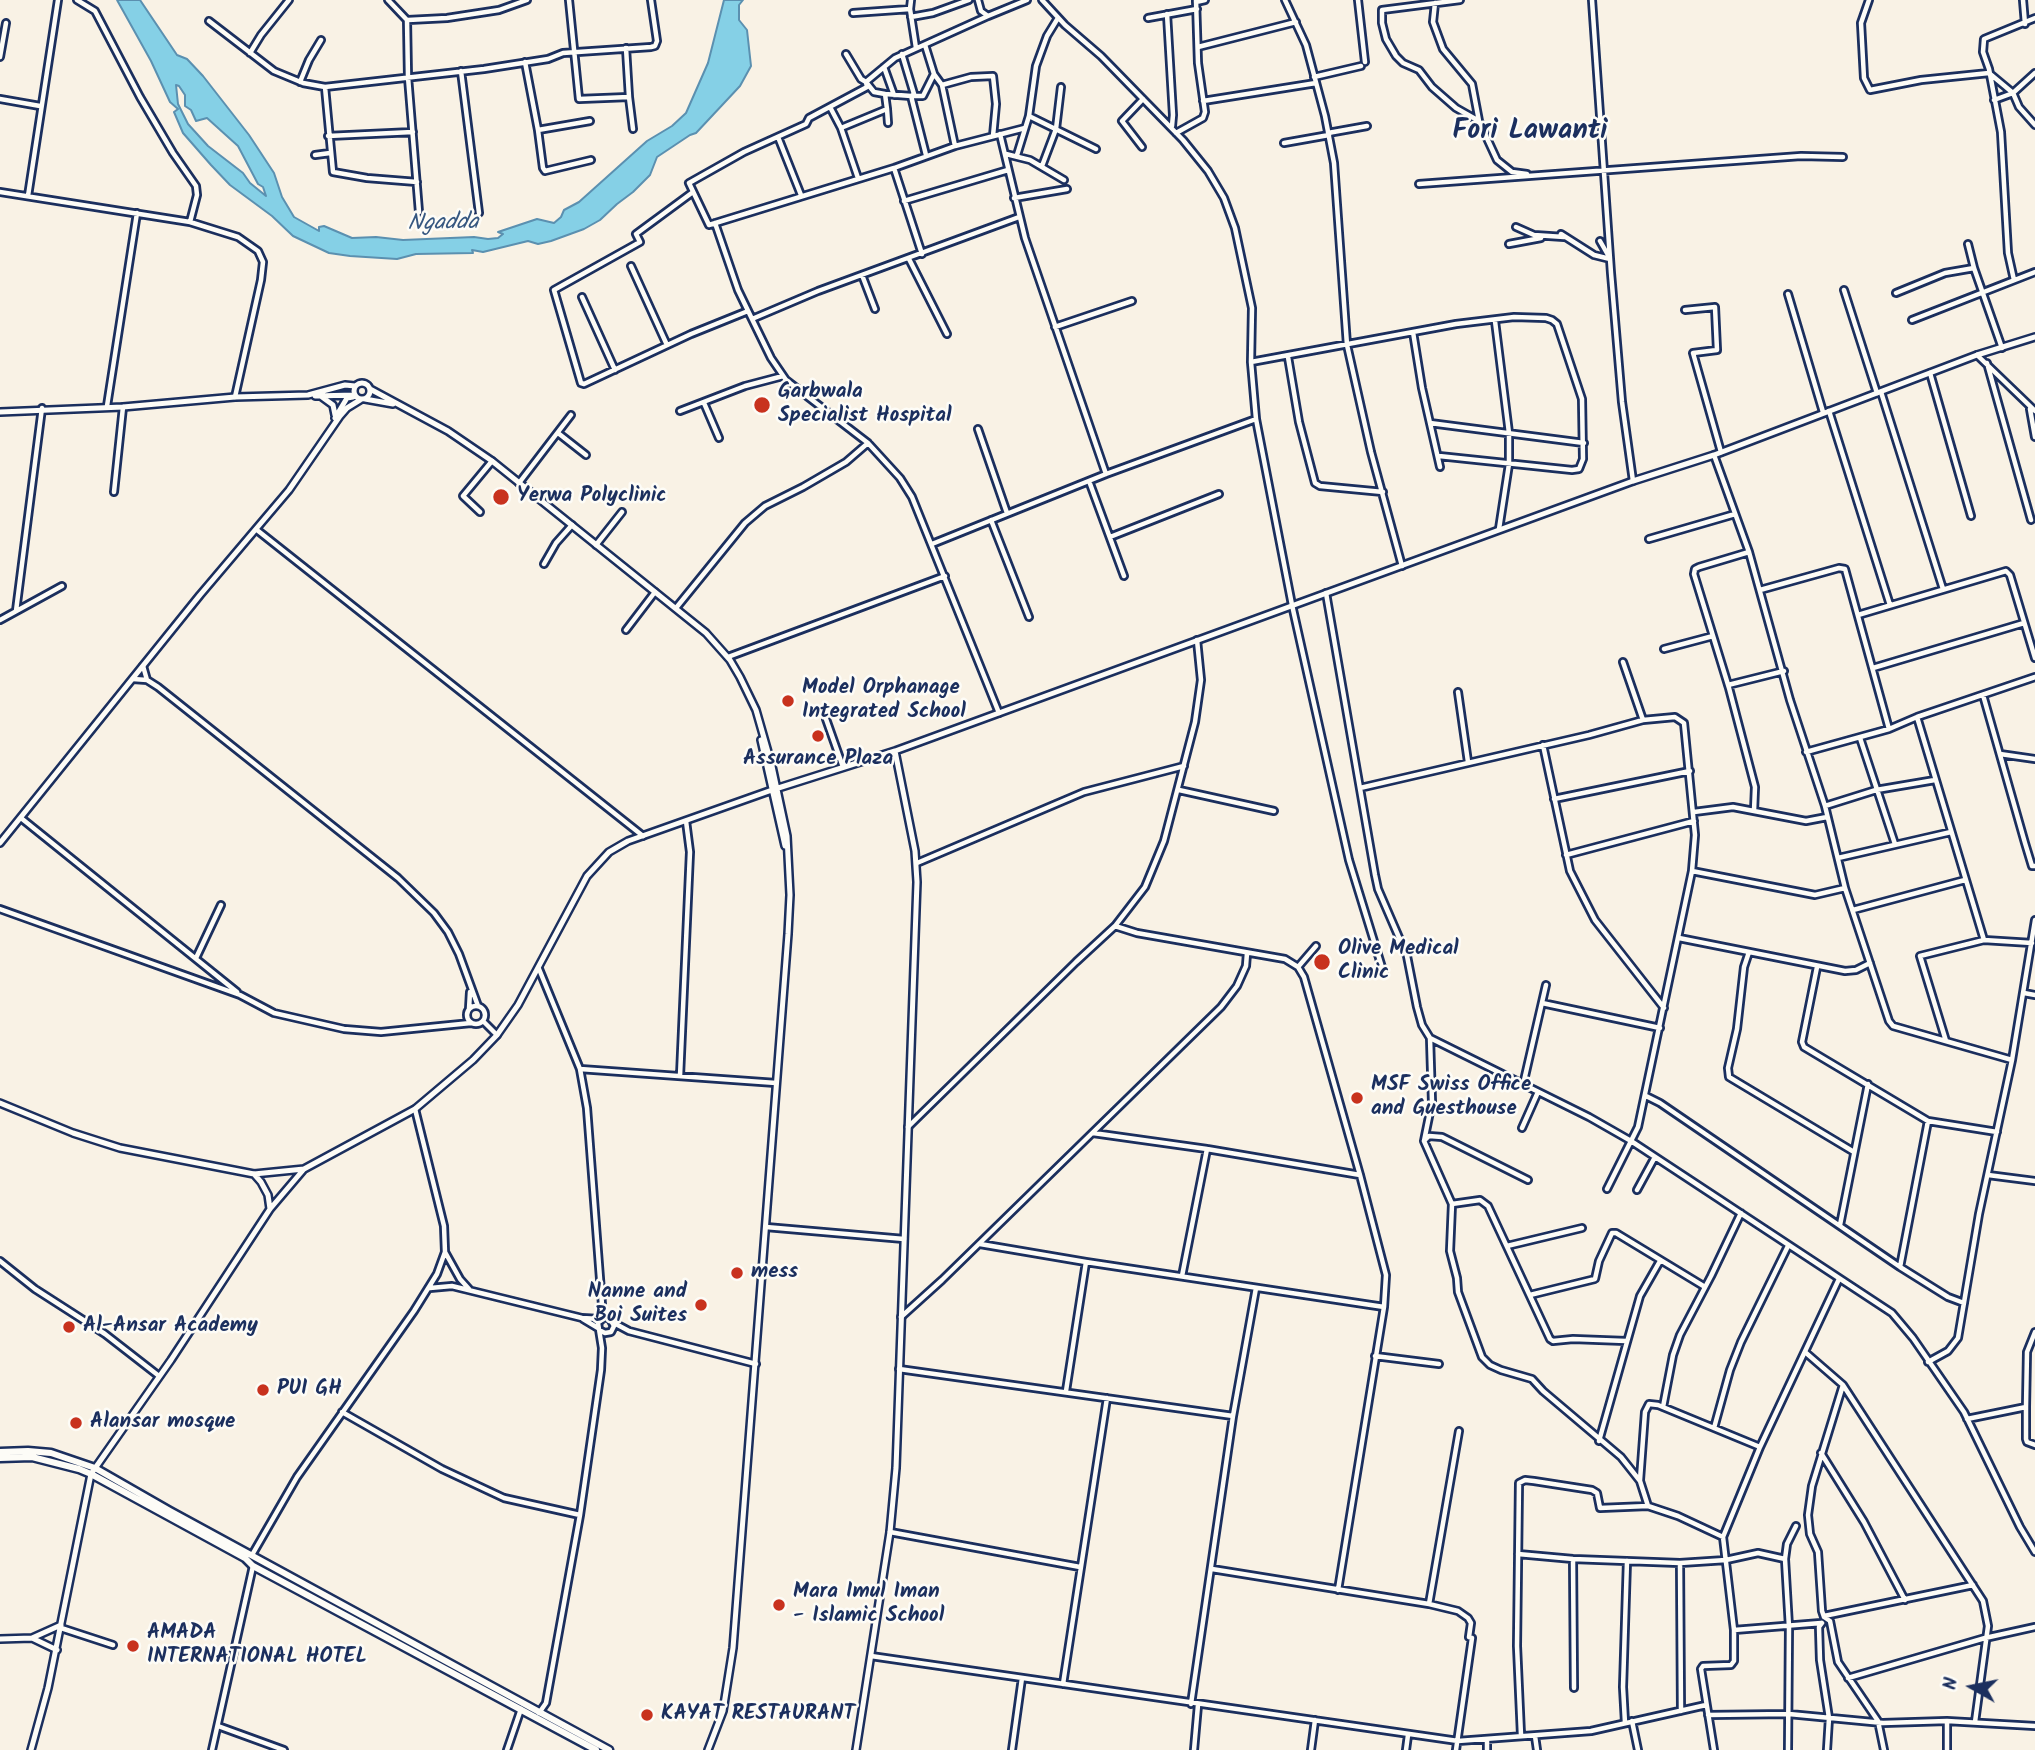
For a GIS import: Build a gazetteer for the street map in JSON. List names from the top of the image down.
{
  "districts": ["Fori Lawanti"],
  "water": ["Ngadda"],
  "places": [
    "Garbwala Specialist Hospital",
    "Yerwa Polyclinic",
    "Model Orphanage Integrated School",
    "Assurance Plaza",
    "Olive Medical Clinic",
    "MSF Swiss Office and Guesthouse",
    "mess",
    "Nanne and Boi Suites",
    "Al-Ansar Academy",
    "PUI GH",
    "Alansar mosque",
    "Mara Imul Iman - Islamic School",
    "AMADA INTERNATIONAL HOTEL",
    "KAYAT RESTAURANT"
  ],
  "north": "left"
}
